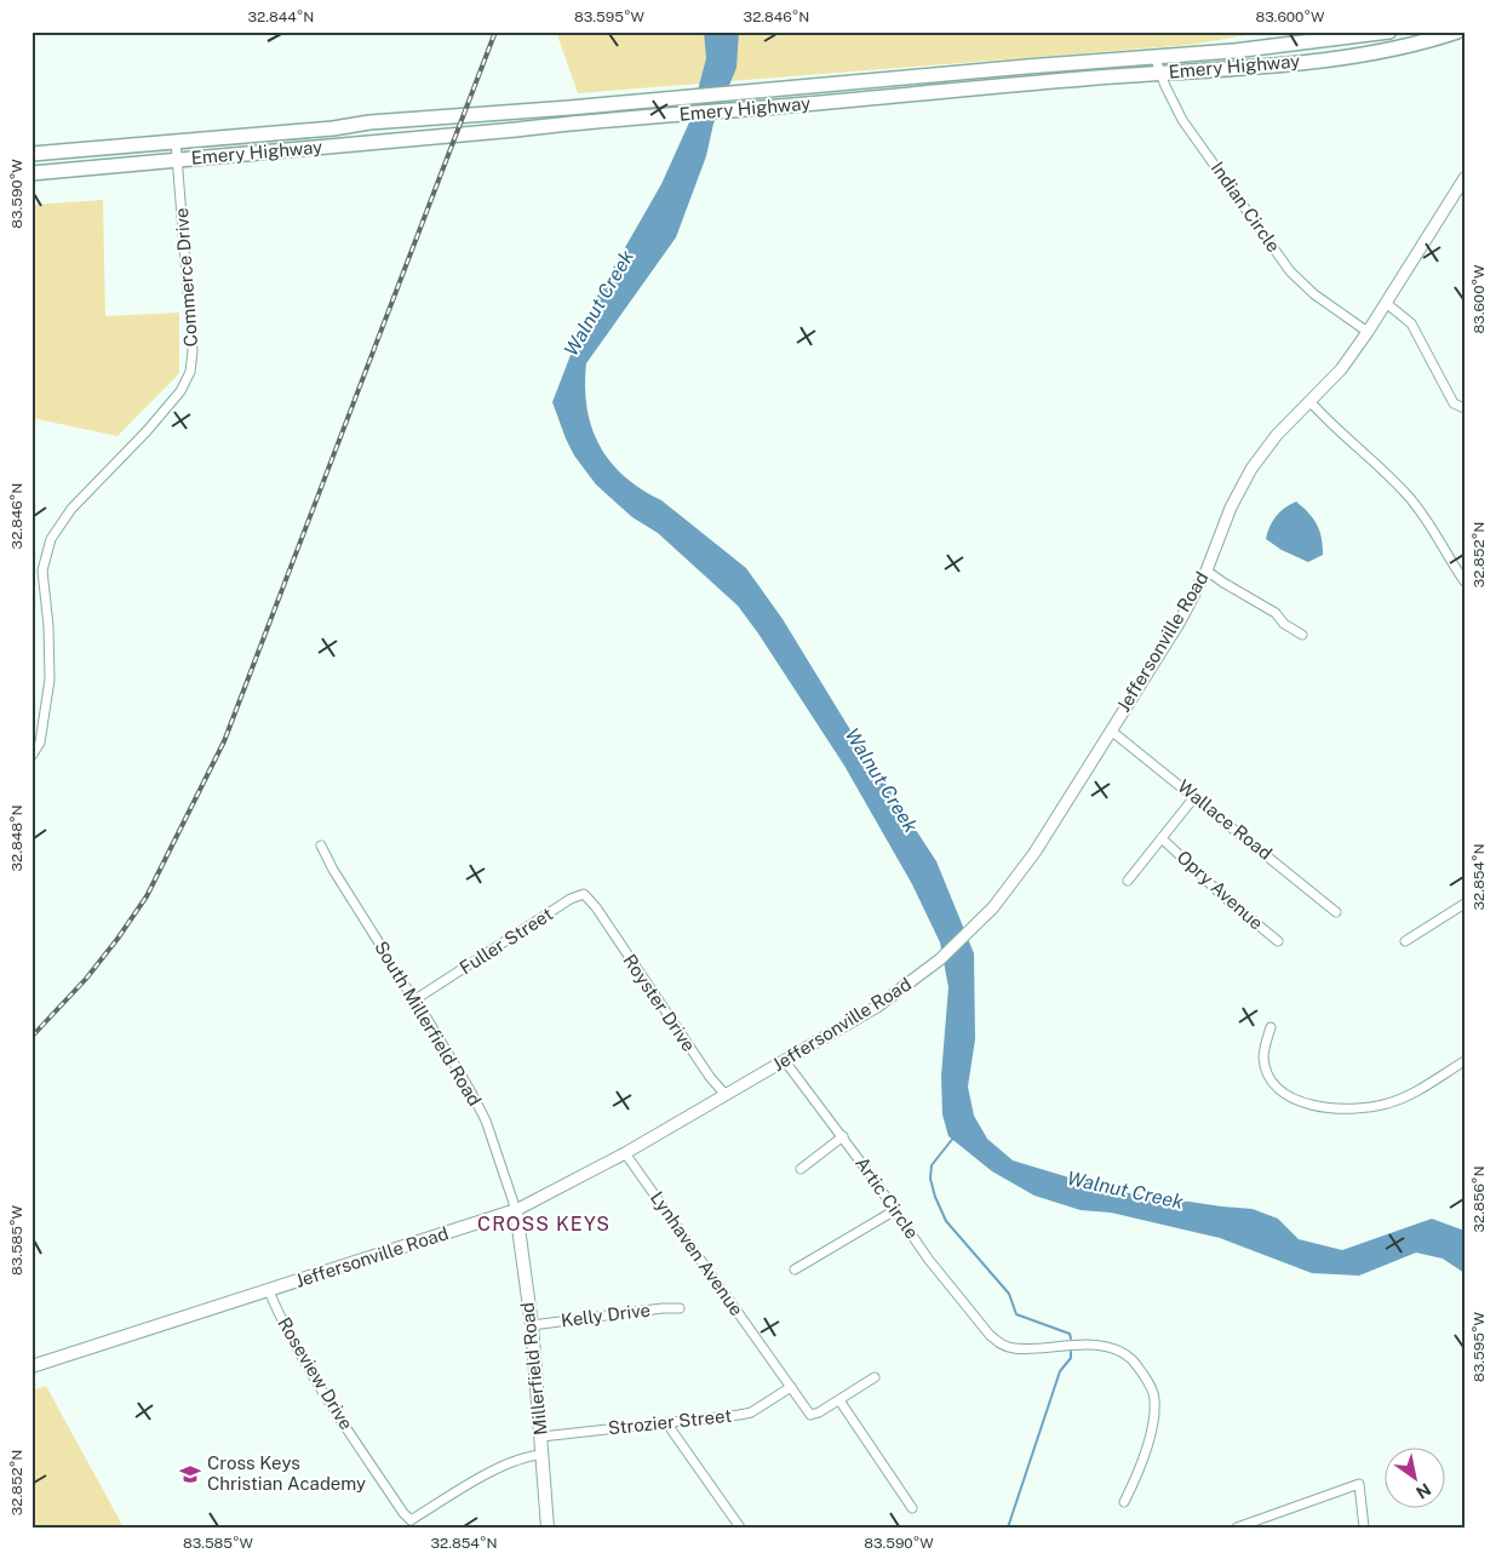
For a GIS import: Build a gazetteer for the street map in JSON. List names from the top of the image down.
{
  "streets": {
    "highway": ["Emery Highway"],
    "main road": ["Jeffersonville Road", "Millerfield Road"],
    "street": [
      "Indian Circle",
      "Commerce Drive",
      "Wallace Road",
      "Opry Avenue",
      "Fuller Street",
      "Royster Drive",
      "South Millerfield Road",
      "Artic Circle",
      "Lynhaven Avenue",
      "Kelly Drive",
      "Roseview Drive",
      "Strozier Street"
    ]
  },
  "crossings": [
    ["Emery Highway", "Indian Circle"],
    ["Emery Highway", "Commerce Drive"],
    ["Indian Circle", "Jeffersonville Road"],
    ["Jeffersonville Road", "Wallace Road"],
    ["Jeffersonville Road", "Royster Drive"],
    ["Jeffersonville Road", "South Millerfield Road"],
    ["Jeffersonville Road", "Artic Circle"],
    ["Jeffersonville Road", "Lynhaven Avenue"],
    ["Jeffersonville Road", "Millerfield Road"],
    ["Jeffersonville Road", "Roseview Drive"],
    ["Fuller Street", "Royster Drive"],
    ["Fuller Street", "South Millerfield Road"],
    ["South Millerfield Road", "Millerfield Road"],
    ["Lynhaven Avenue", "Strozier Street"],
    ["Kelly Drive", "Millerfield Road"],
    ["Millerfield Road", "Roseview Drive"],
    ["Millerfield Road", "Strozier Street"]
  ],
  "districts": ["CROSS KEYS"],
  "water": ["Walnut Creek"],
  "places": {
    "school or university": ["Cross Keys Christian Academy"]
  },
  "north": "bottom right",
  "coordinates": [
    "32.844°N",
    "83.595°W",
    "32.846°N",
    "83.600°W",
    "83.590°W",
    "32.852°N",
    "32.848°N",
    "32.854°N",
    "32.856°N",
    "83.585°W"
  ]
}
